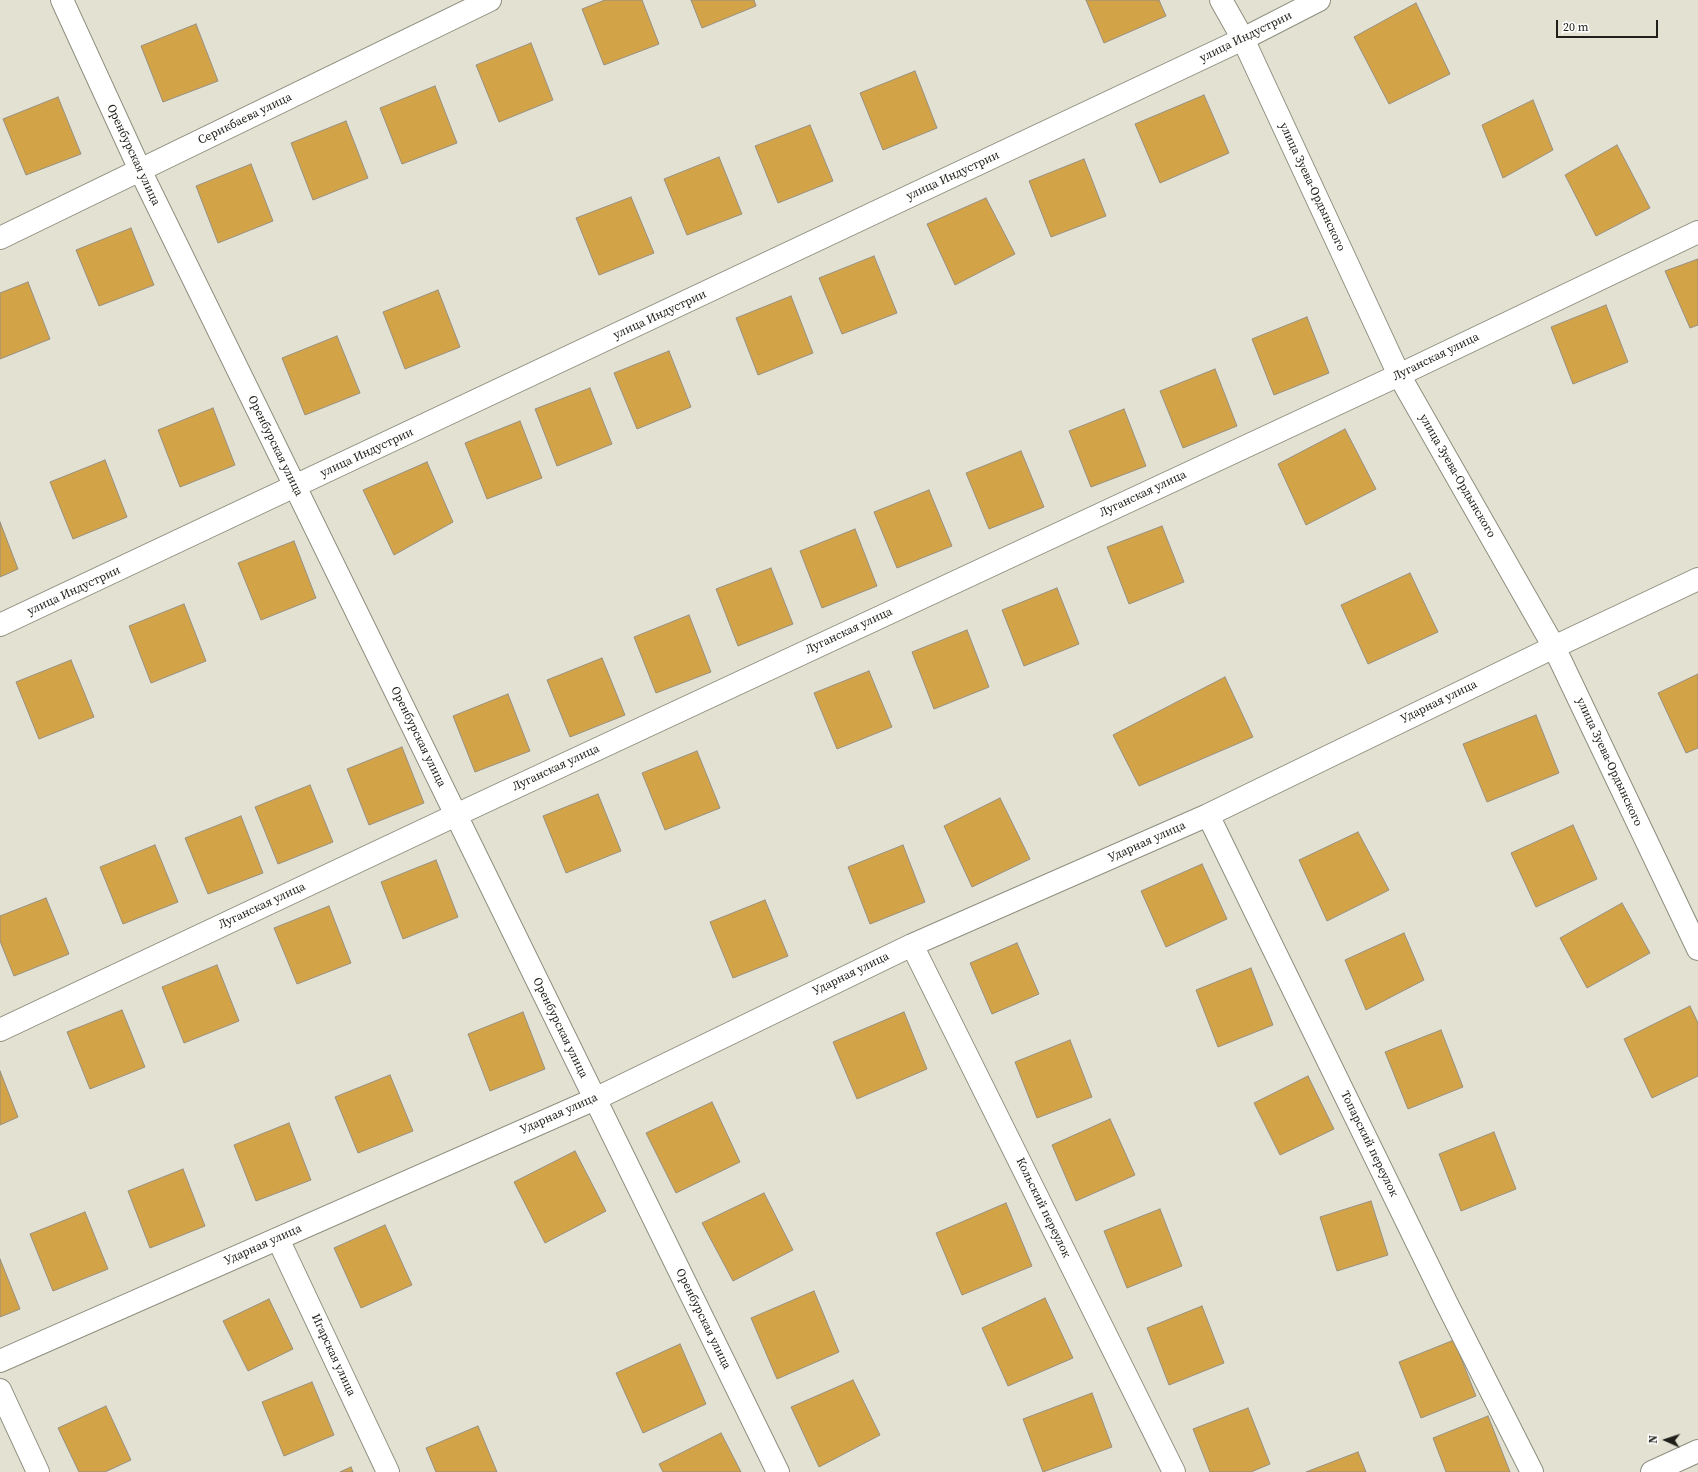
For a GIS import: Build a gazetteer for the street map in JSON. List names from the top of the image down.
{
  "streets": {
    "street": [
      "улица Индустрии",
      "Серикбаева улица",
      "Оренбурская улица",
      "улица Зуева-Ордынского",
      "Луганская улица",
      "Ударная улица",
      "Топарский переулок",
      "Кольский переулок",
      "Игарская улица"
    ]
  },
  "crossings": [
    ["улица Индустрии", "Оренбурская улица"],
    ["улица Индустрии", "улица Зуева-Ордынского"],
    ["Серикбаева улица", "Оренбурская улица"],
    ["Оренбурская улица", "Луганская улица"],
    ["Оренбурская улица", "Ударная улица"],
    ["улица Зуева-Ордынского", "Луганская улица"],
    ["улица Зуева-Ордынского", "Ударная улица"],
    ["Ударная улица", "Топарский переулок"],
    ["Ударная улица", "Кольский переулок"],
    ["Ударная улица", "Игарская улица"]
  ],
  "scale_bar": "20 m",
  "north": "left"
}
